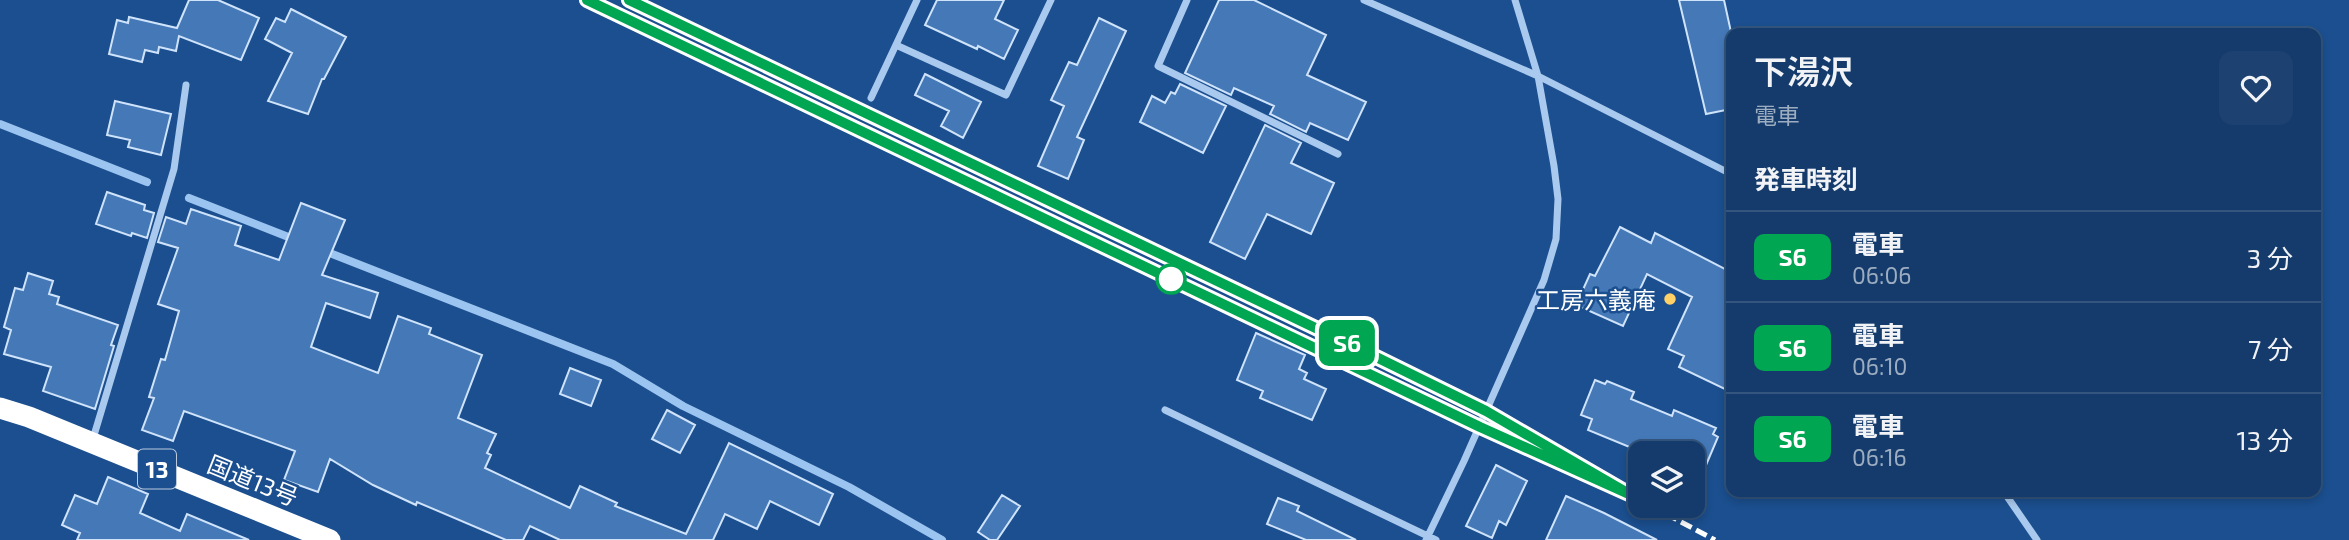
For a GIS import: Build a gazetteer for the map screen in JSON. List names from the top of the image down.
{
  "streets": {
    "highway": ["13", "国道13号"]
  },
  "places": ["工房六義庵"],
  "page": {
    "on_map": "S6",
    "heading": [
      ["下湯沢", "電車"],
      "発車時刻"
    ],
    "list": [
      {
        "mark": "S6",
        "name": "電車",
        "note": "06:06",
        "value": "3 分"
      },
      {
        "mark": "S6",
        "name": "電車",
        "note": "06:10",
        "value": "7 分"
      },
      {
        "mark": "S6",
        "name": "電車",
        "note": "06:16",
        "value": "13 分"
      }
    ]
  }
}
